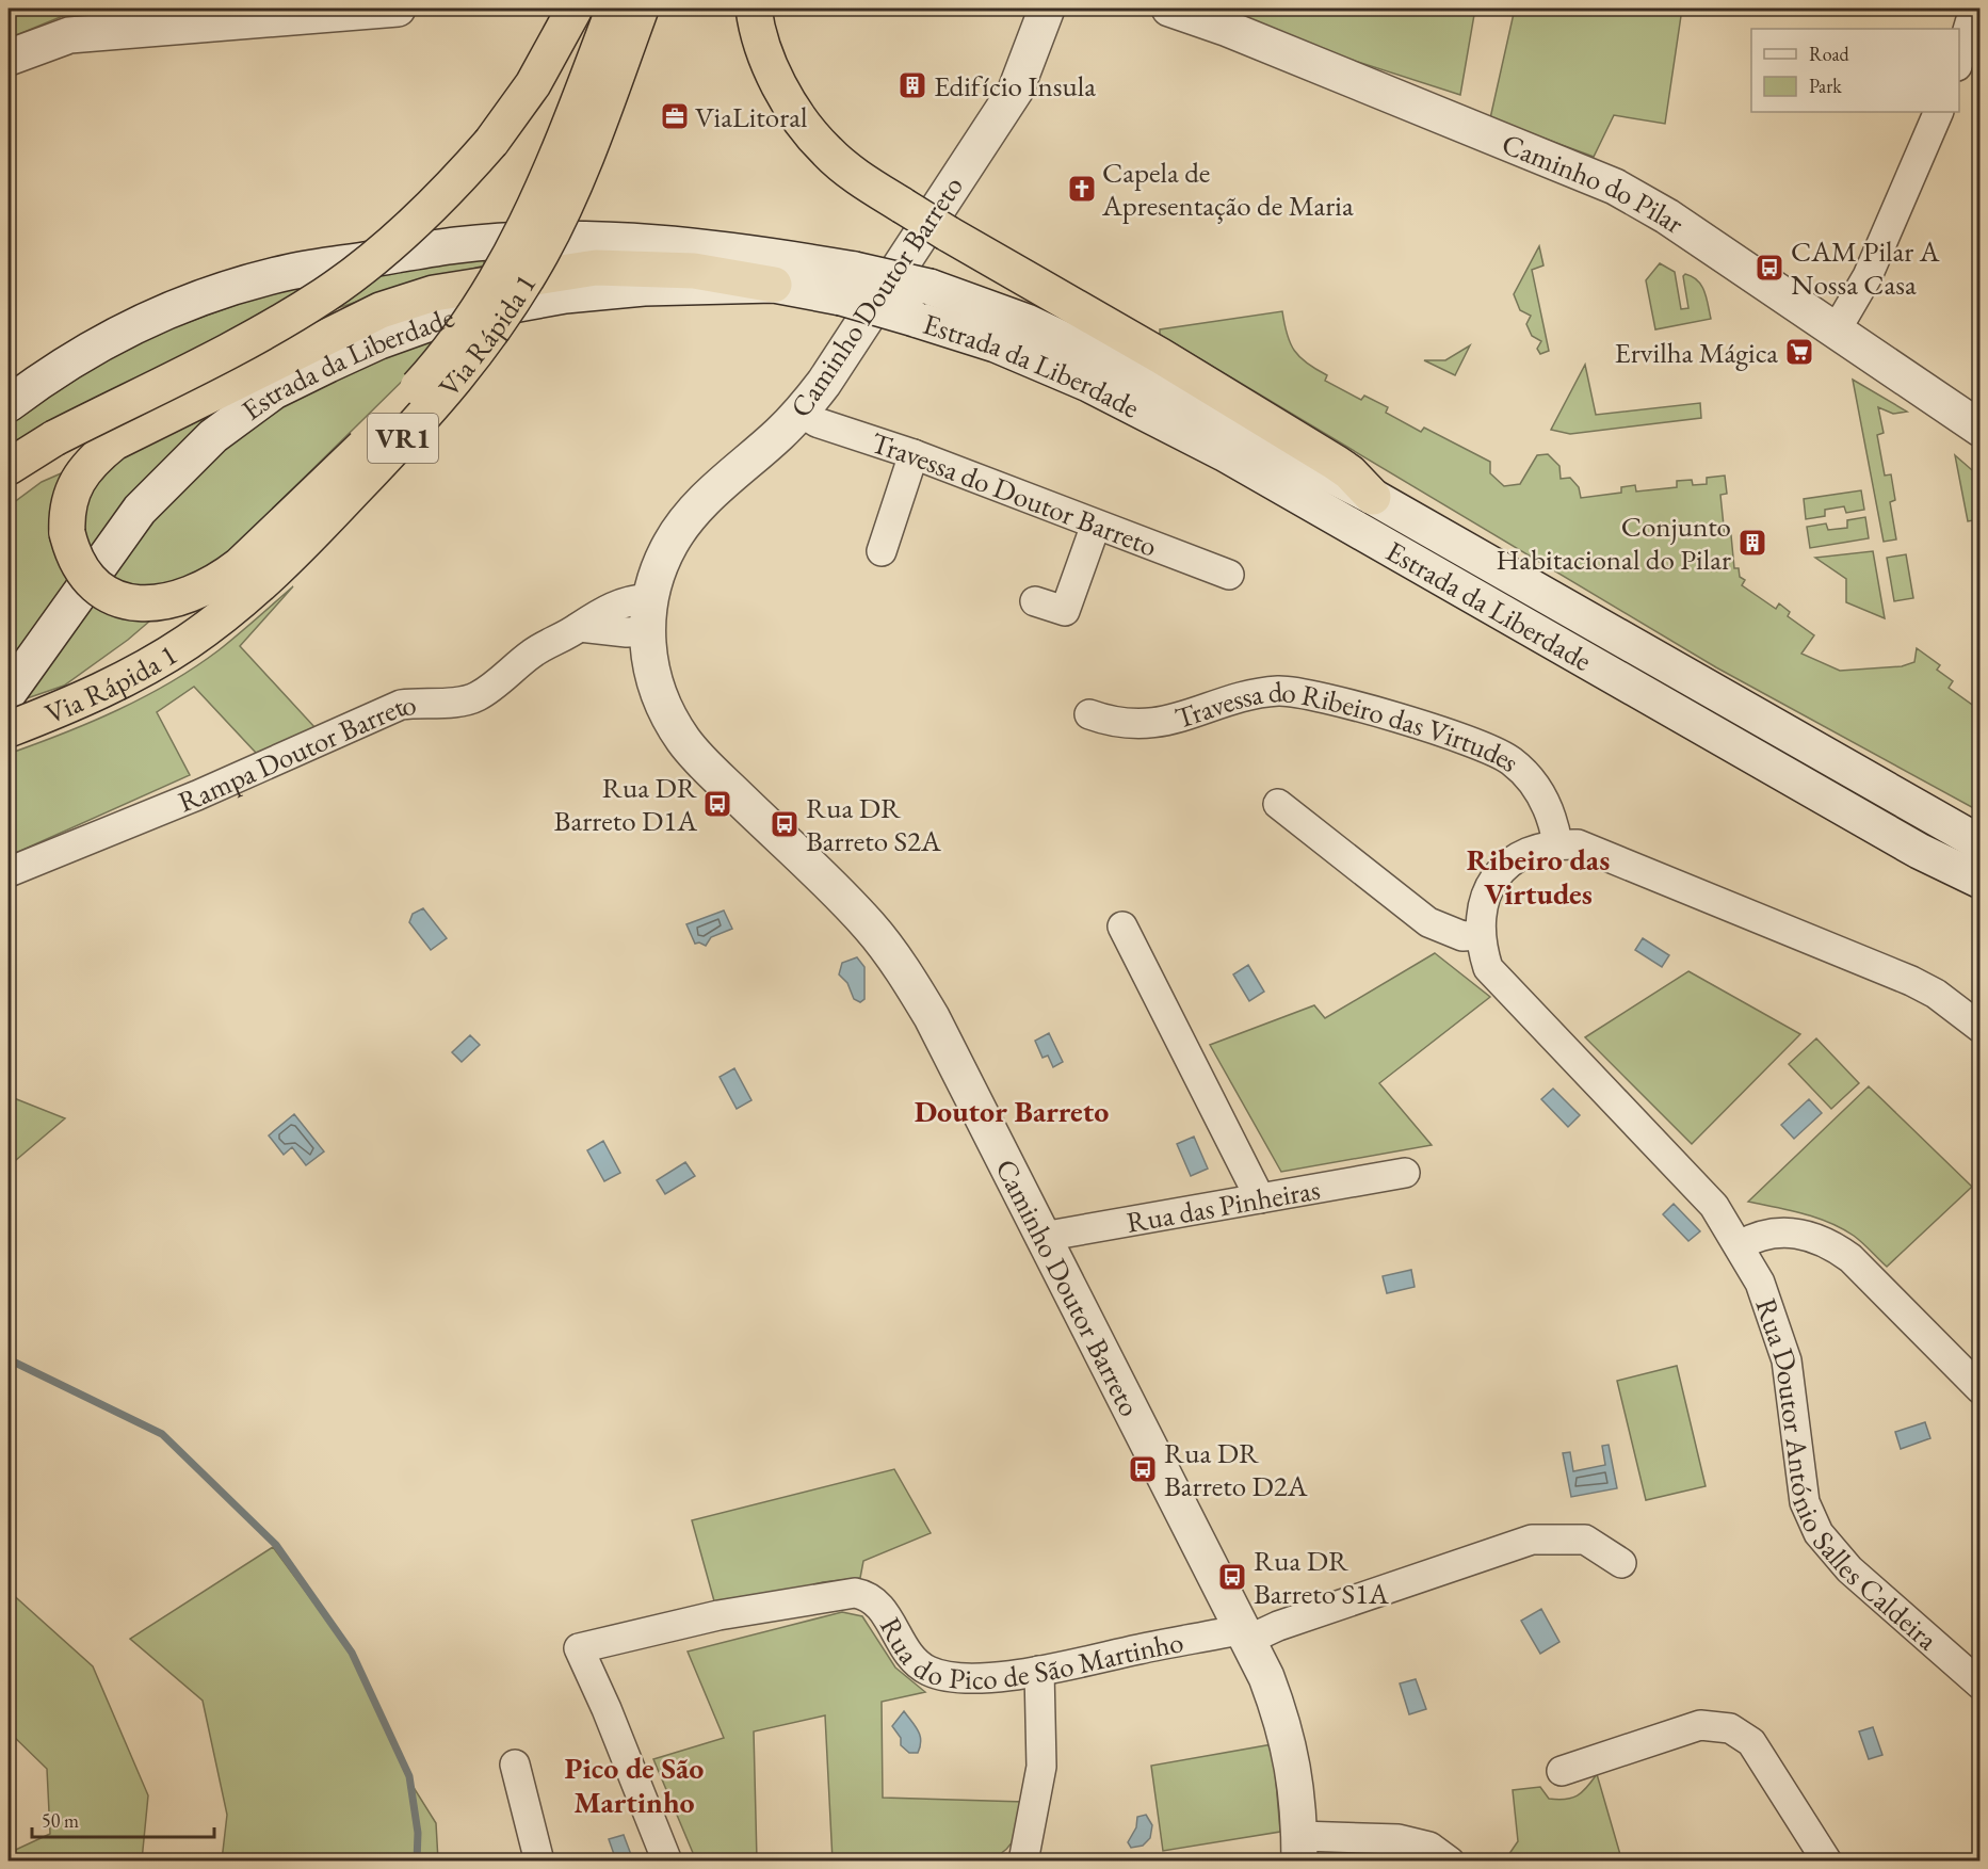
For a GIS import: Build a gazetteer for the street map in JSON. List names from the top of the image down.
{
  "streets": {
    "highway": ["Via Rápida 1", "VR1"],
    "main road": ["Caminho do Pilar", "Caminho Doutor Barreto", "Estrada da Liberdade"],
    "street": [
      "Travessa do Doutor Barreto",
      "Travessa do Ribeiro das Virtudes",
      "Rampa Doutor Barreto",
      "Rua das Pinheiras",
      "Rua Doutor António Salles Caldeira",
      "Rua do Pico de São Martinho"
    ]
  },
  "crossings": [
    ["Caminho Doutor Barreto", "Travessa do Doutor Barreto"],
    ["Caminho Doutor Barreto", "Rampa Doutor Barreto"],
    ["Caminho Doutor Barreto", "Rua das Pinheiras"],
    ["Caminho Doutor Barreto", "Rua do Pico de São Martinho"],
    ["Travessa do Ribeiro das Virtudes", "Rua Doutor António Salles Caldeira"]
  ],
  "districts": ["Ribeiro das Virtudes", "Doutor Barreto", "Pico de São Martinho"],
  "places": {
    "building": ["Edifício Insula", "Conjunto Habitacional do Pilar"],
    "office": ["ViaLitoral"],
    "church": ["Capela de Apresentação de Maria"],
    "bus stop": [
      "CAM Pilar A Nossa Casa",
      "Rua DR Barreto D1A",
      "Rua DR Barreto S2A",
      "Rua DR Barreto D2A",
      "Rua DR Barreto S1A"
    ],
    "supermarket": ["Ervilha Mágica"]
  },
  "legend": ["Road", "Park"],
  "scale_bar": "50 m"
}
